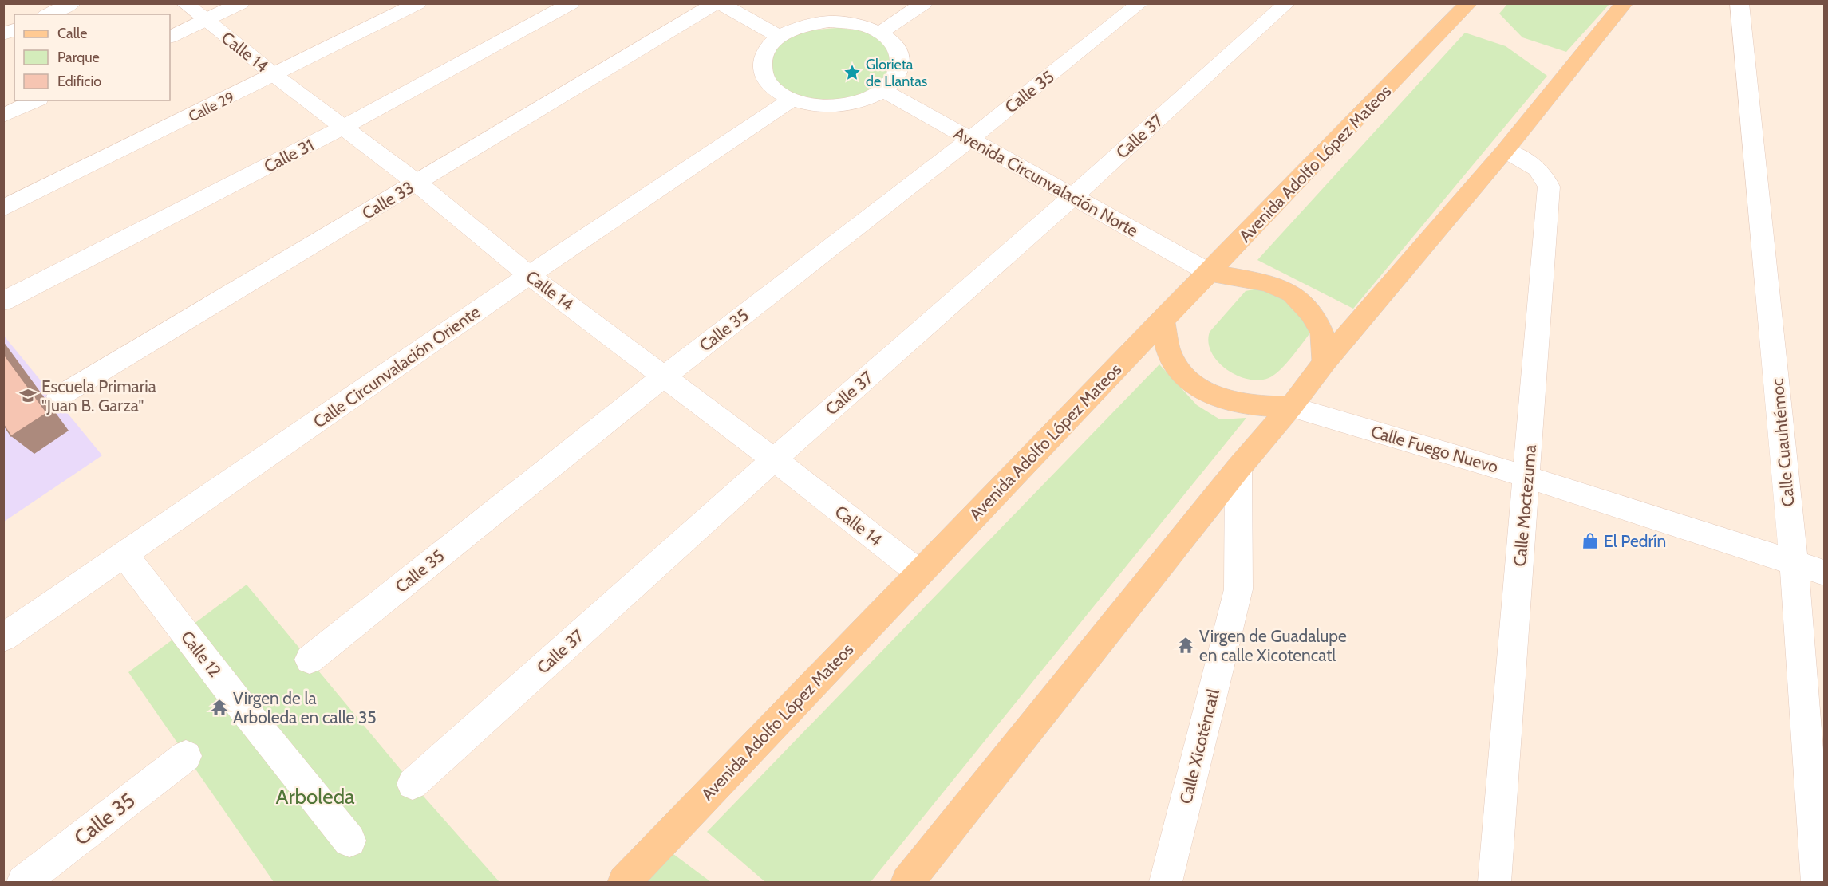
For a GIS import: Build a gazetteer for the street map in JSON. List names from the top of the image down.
{
  "streets": {
    "main road": ["Avenida Adolfo López Mateos"],
    "street": [
      "Calle 14",
      "Calle 35",
      "Calle 29",
      "Calle 37",
      "Calle 31",
      "Avenida Circunvalación Norte",
      "Calle 33",
      "Calle Circunvalación Oriente",
      "Calle Cuauhtémoc",
      "Calle Fuego Nuevo",
      "Calle Moctezuma",
      "Calle 12",
      "Calle Xicoténcatl"
    ]
  },
  "crossings": [
    ["Calle 14", "Calle 35"],
    ["Calle 14", "Calle 29"],
    ["Calle 14", "Calle 37"],
    ["Calle 14", "Calle 31"],
    ["Calle 14", "Avenida Adolfo López Mateos"],
    ["Calle 14", "Calle 33"],
    ["Calle 14", "Calle Circunvalación Oriente"],
    ["Calle 35", "Avenida Circunvalación Norte"],
    ["Calle 37", "Avenida Circunvalación Norte"],
    ["Avenida Adolfo López Mateos", "Avenida Circunvalación Norte"],
    ["Avenida Adolfo López Mateos", "Calle Fuego Nuevo"],
    ["Avenida Circunvalación Norte", "Calle Circunvalación Oriente"],
    ["Avenida Circunvalación Norte", "Calle Fuego Nuevo"],
    ["Calle Circunvalación Oriente", "Calle 12"],
    ["Calle Cuauhtémoc", "Calle Fuego Nuevo"],
    ["Calle Fuego Nuevo", "Calle Moctezuma"]
  ],
  "parks": ["Arboleda"],
  "places": {
    "place": ["Glorieta de Llantas"],
    "school or university": ["Escuela Primaria \"Juan B. Garza\""],
    "shop": ["El Pedrín"],
    "temple": ["Virgen de Guadalupe en calle Xicotencatl", "Virgen de la Arboleda en calle 35"]
  },
  "legend": ["Calle", "Parque", "Edificio"]
}
